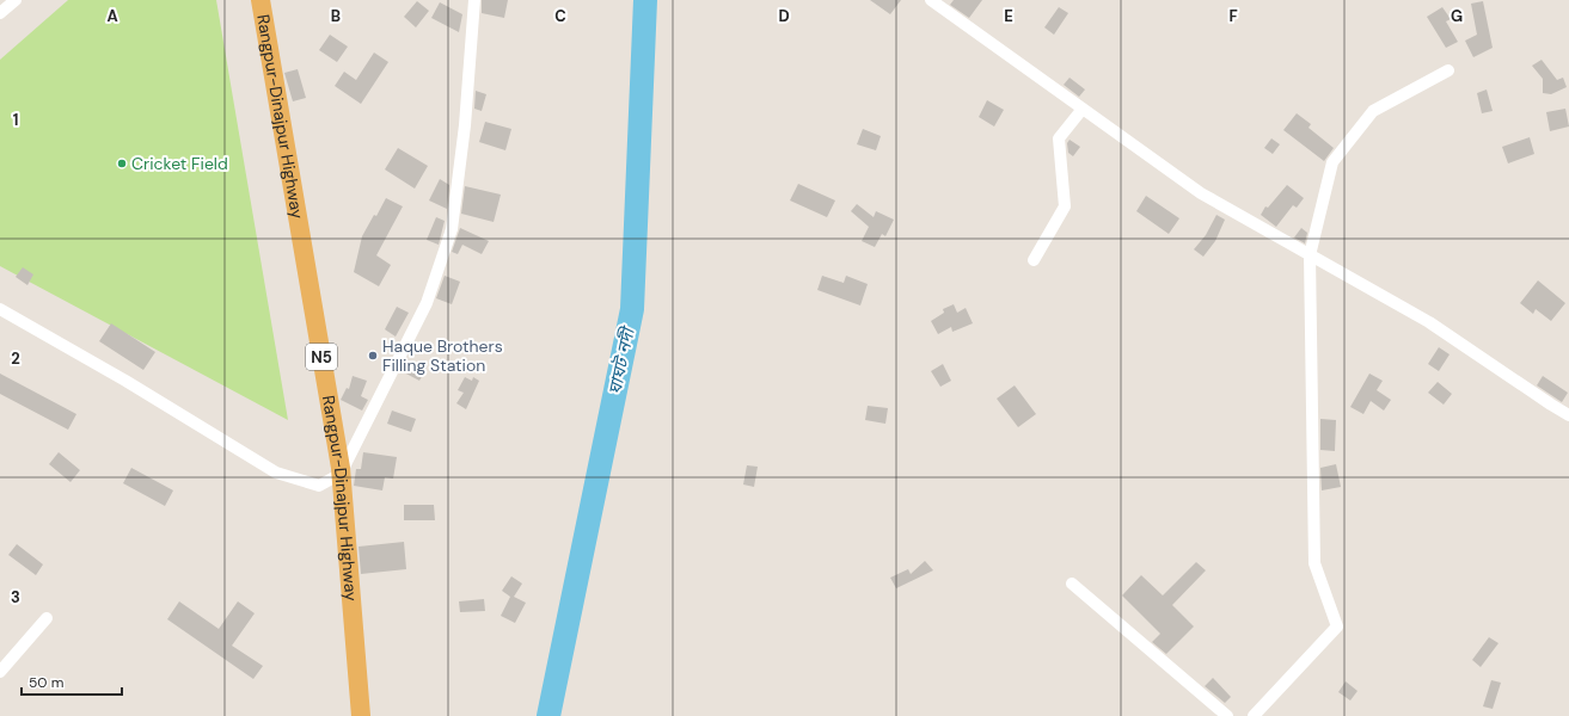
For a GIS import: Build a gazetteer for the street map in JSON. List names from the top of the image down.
{
  "streets": {
    "highway": ["Rangpur-Dinajpur Highway", "N5"]
  },
  "water": ["ঘাঘট নদী"],
  "places": ["Cricket Field", "Haque Brothers Filling Station"],
  "scale_bar": "50 m",
  "grid": {
    "columns": [
      "A",
      "B",
      "C",
      "D",
      "E",
      "F",
      "G"
    ],
    "rows": ["1", "2", "3"]
  }
}
